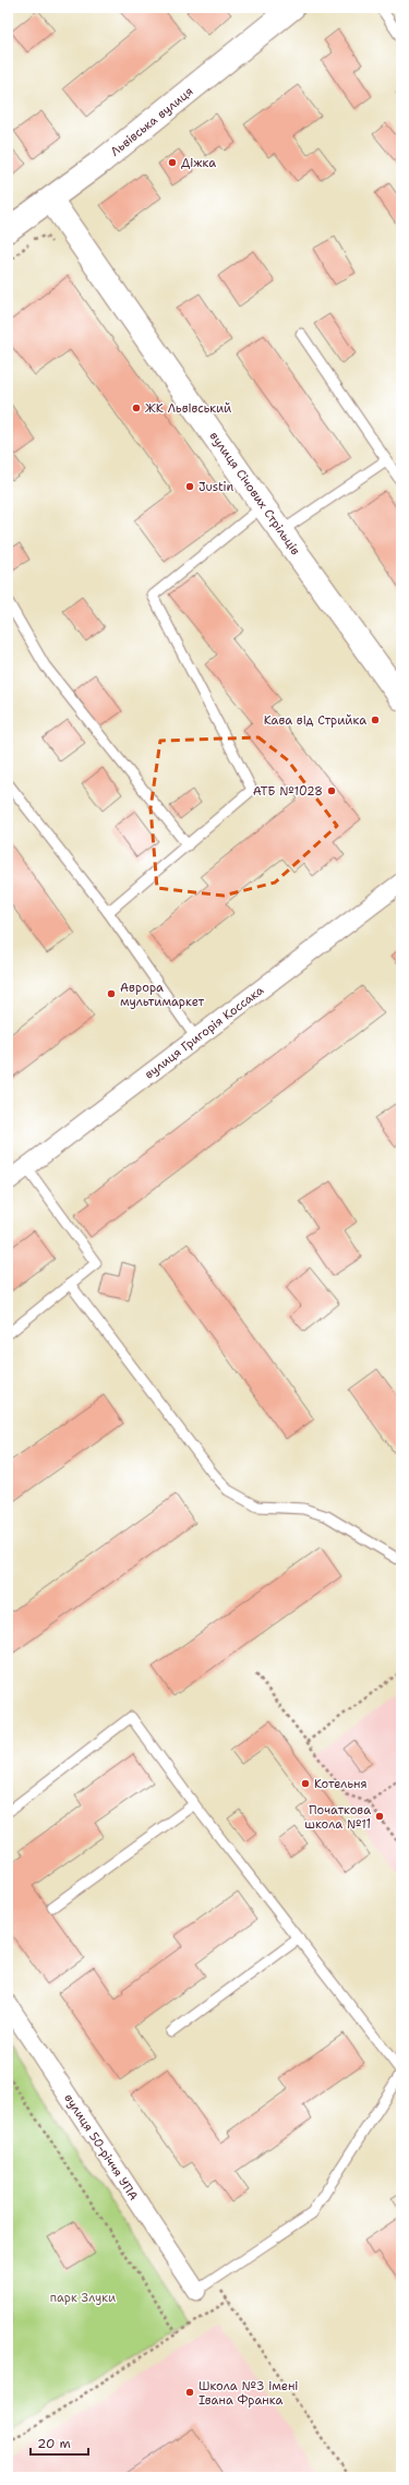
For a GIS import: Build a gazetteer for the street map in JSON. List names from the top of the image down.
{
  "streets": {
    "street": [
      "Львівська вулиця",
      "вулиця Січових Стрільців",
      "вулиця Григорія Коссака",
      "вулиця 50-річчя УПА"
    ]
  },
  "crossings": [
    ["Львівська вулиця", "вулиця Січових Стрільців"]
  ],
  "parks": ["парк Злуки"],
  "places": [
    "Діжка",
    "ЖК Львівський",
    "Justin",
    "Кава від Стрийка",
    "АТБ №1028",
    "Аврора мультимаркет",
    "Котельня",
    "Початкова школа №11",
    "Школа №3 імені Івана Франка"
  ],
  "scale_bar": "20 m"
}
